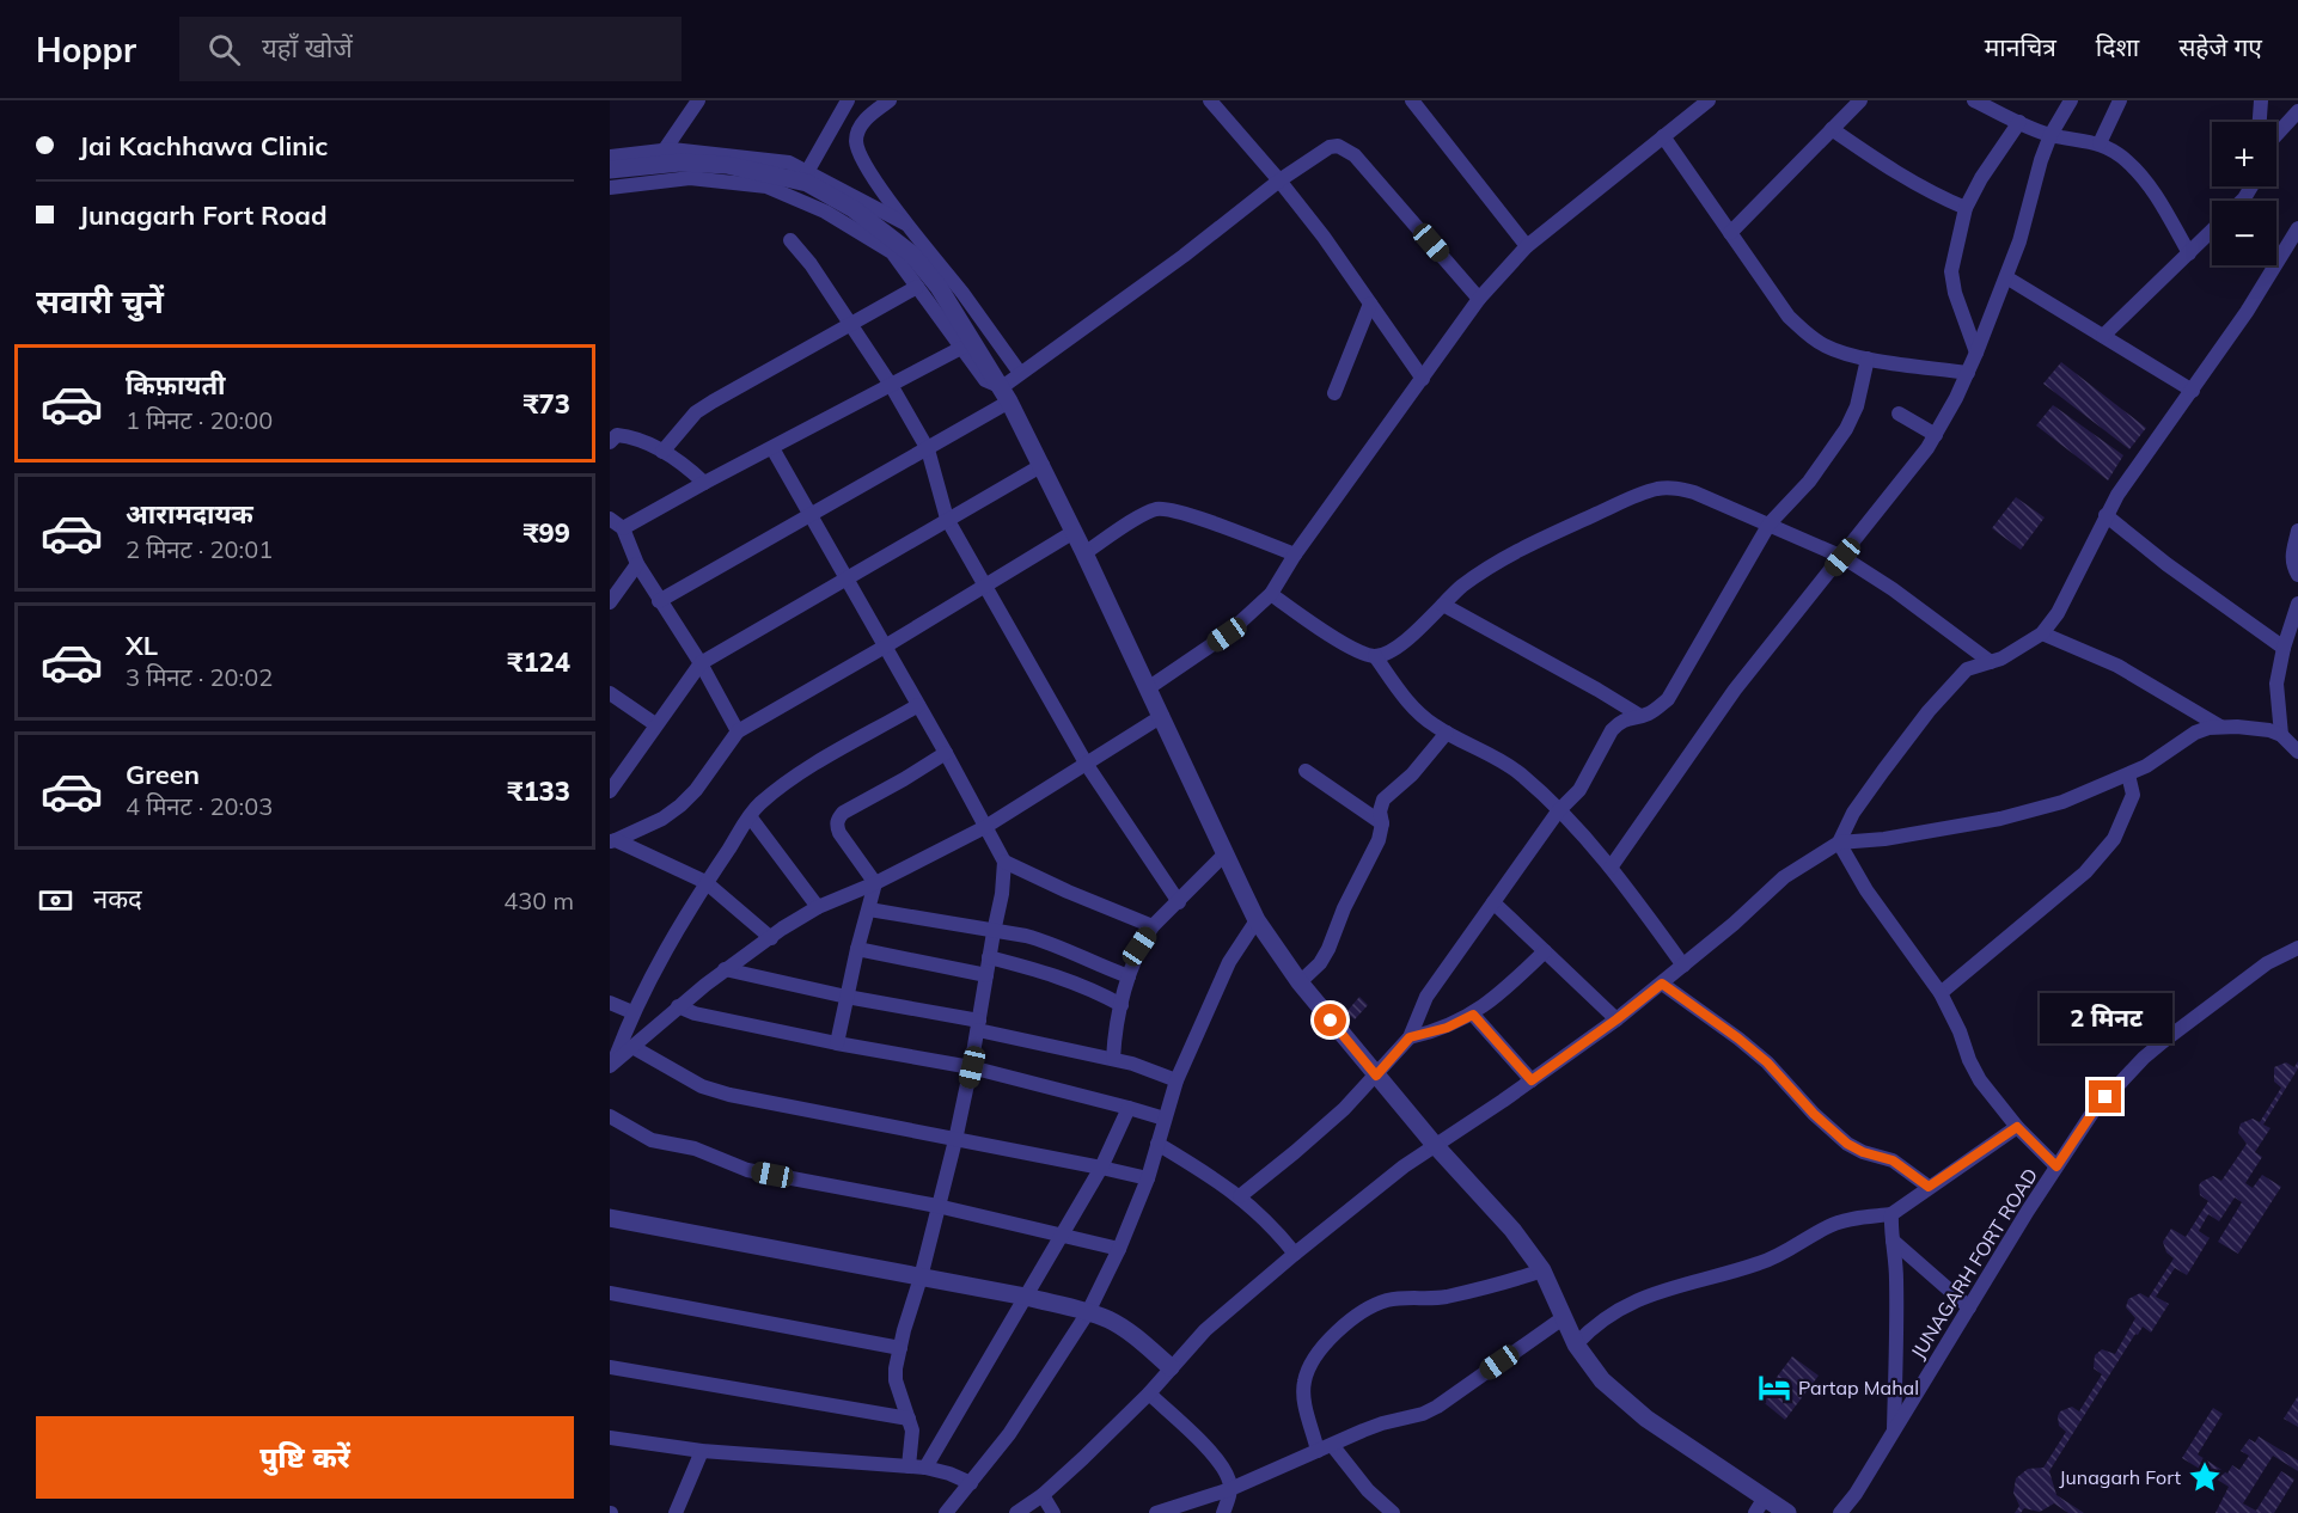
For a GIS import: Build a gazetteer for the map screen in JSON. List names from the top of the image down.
{
  "streets": {
    "street": ["JUNAGARH FORT ROAD"]
  },
  "places": {
    "hotel": ["Partap Mahal"],
    "place": ["Junagarh Fort"]
  },
  "page": {
    "header": "Hoppr",
    "search": "यहाँ खोजें",
    "nav": ["मानचित्र", "दिशा", "सहेजे गए"],
    "banner": ["Jai Kachhawa Clinic", "Junagarh Fort Road"],
    "map_buttons": ["+", "−"],
    "heading": "सवारी चुनें",
    "list": [
      {
        "name": "किफ़ायती",
        "note": "1 मिनट · 20:00",
        "value": "₹73"
      },
      {
        "name": "आरामदायक",
        "note": "2 मिनट · 20:01",
        "value": "₹99"
      },
      {
        "name": "XL",
        "note": "3 मिनट · 20:02",
        "value": "₹124"
      },
      {
        "name": "Green",
        "note": "4 मिनट · 20:03",
        "value": "₹133"
      }
    ],
    "pay": ["नकद", "430 m"],
    "bubble": "2 मिनट",
    "buttons": "पुष्टि करें"
  }
}
